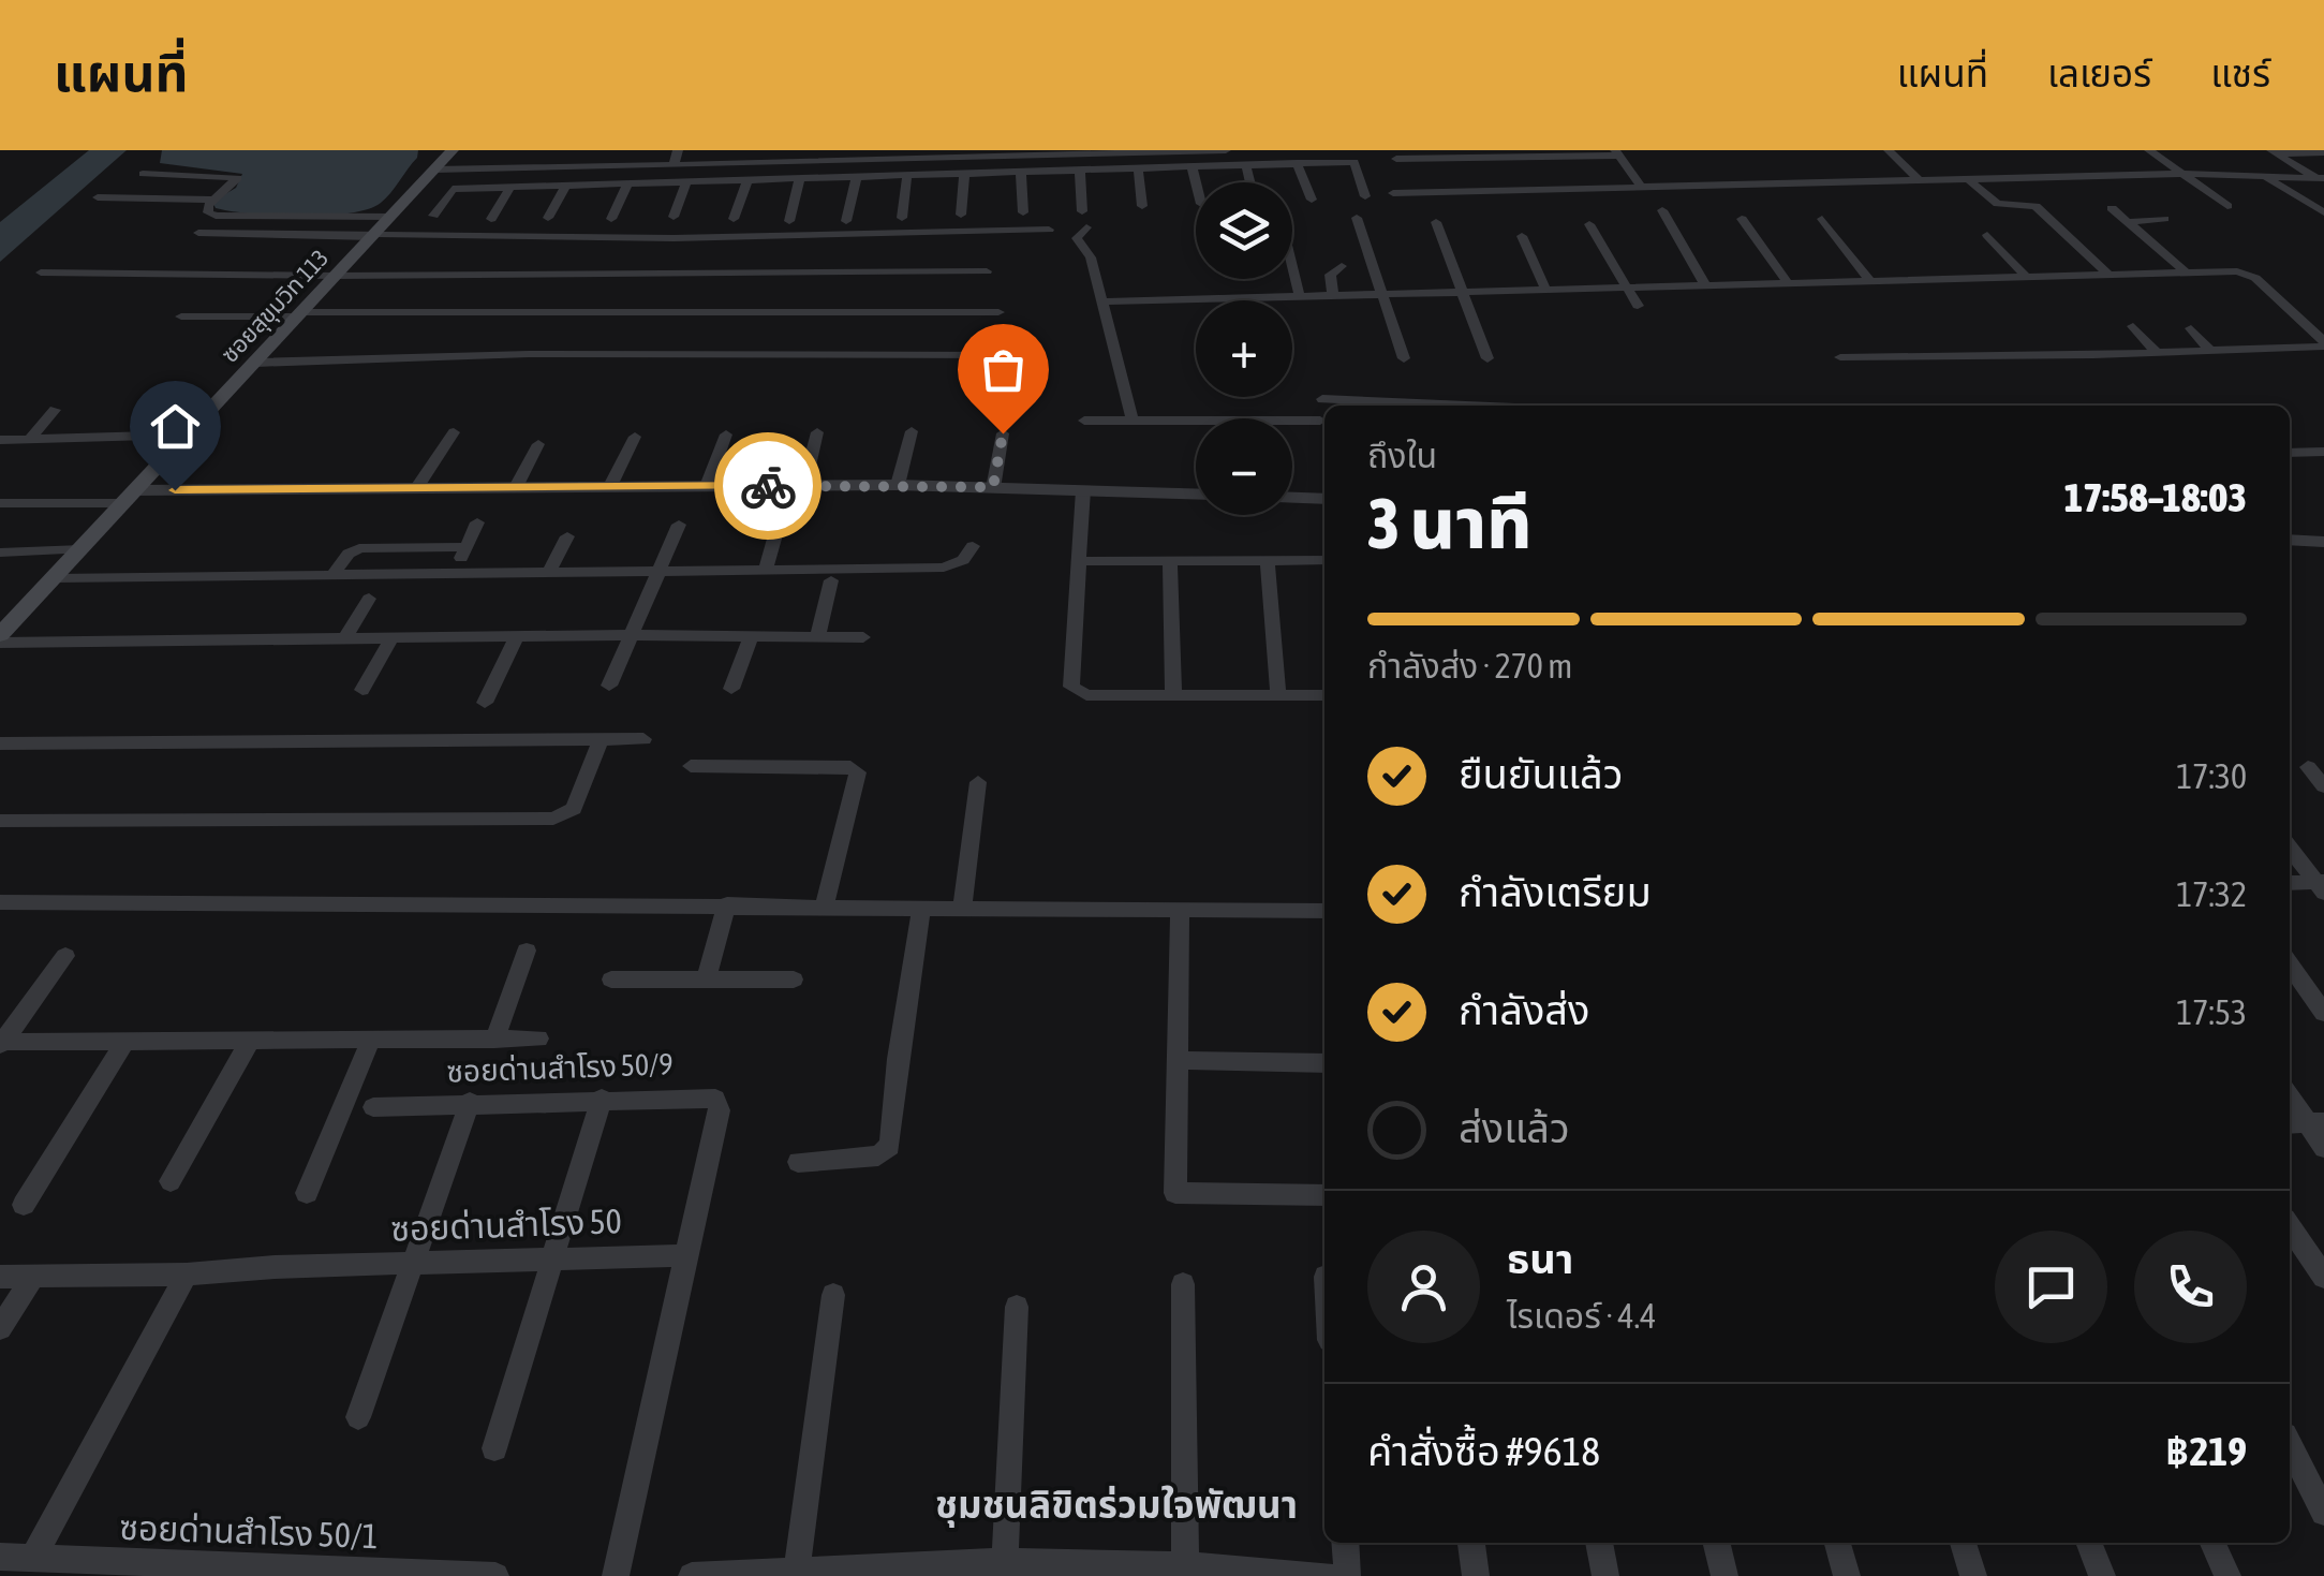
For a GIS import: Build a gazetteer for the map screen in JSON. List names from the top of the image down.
{
  "streets": {
    "main road": ["ซอยสุขุมวิท 113"],
    "street": ["ซอยด่านสำโรง 50/9", "ซอยด่านสำโรง 50", "ซอยด่านสำโรง 50/1"]
  },
  "crossings": [
    ["ซอยด่านสำโรง 50/9", "ซอยด่านสำโรง 50"]
  ],
  "districts": ["ชุมชนลิขิตร่วมใจพัฒนา"],
  "page": {
    "header": "แผนที่",
    "nav": ["แผนที่", "เลเยอร์", "แชร์"],
    "map_buttons": ["+", "−"],
    "heading": ["3 นาที", "ถึงใน", "17:58–18:03"],
    "panel": [
      "ธนา",
      "ไรเดอร์ · 4.4",
      "คำสั่งซื้อ #9618",
      "฿219"
    ],
    "bar": "กำลังส่ง · 270 m",
    "list": [
      ["ยืนยันแล้ว", "17:30"],
      ["กำลังเตรียม", "17:32"],
      ["กำลังส่ง", "17:53"],
      "ส่งแล้ว"
    ]
  }
}
